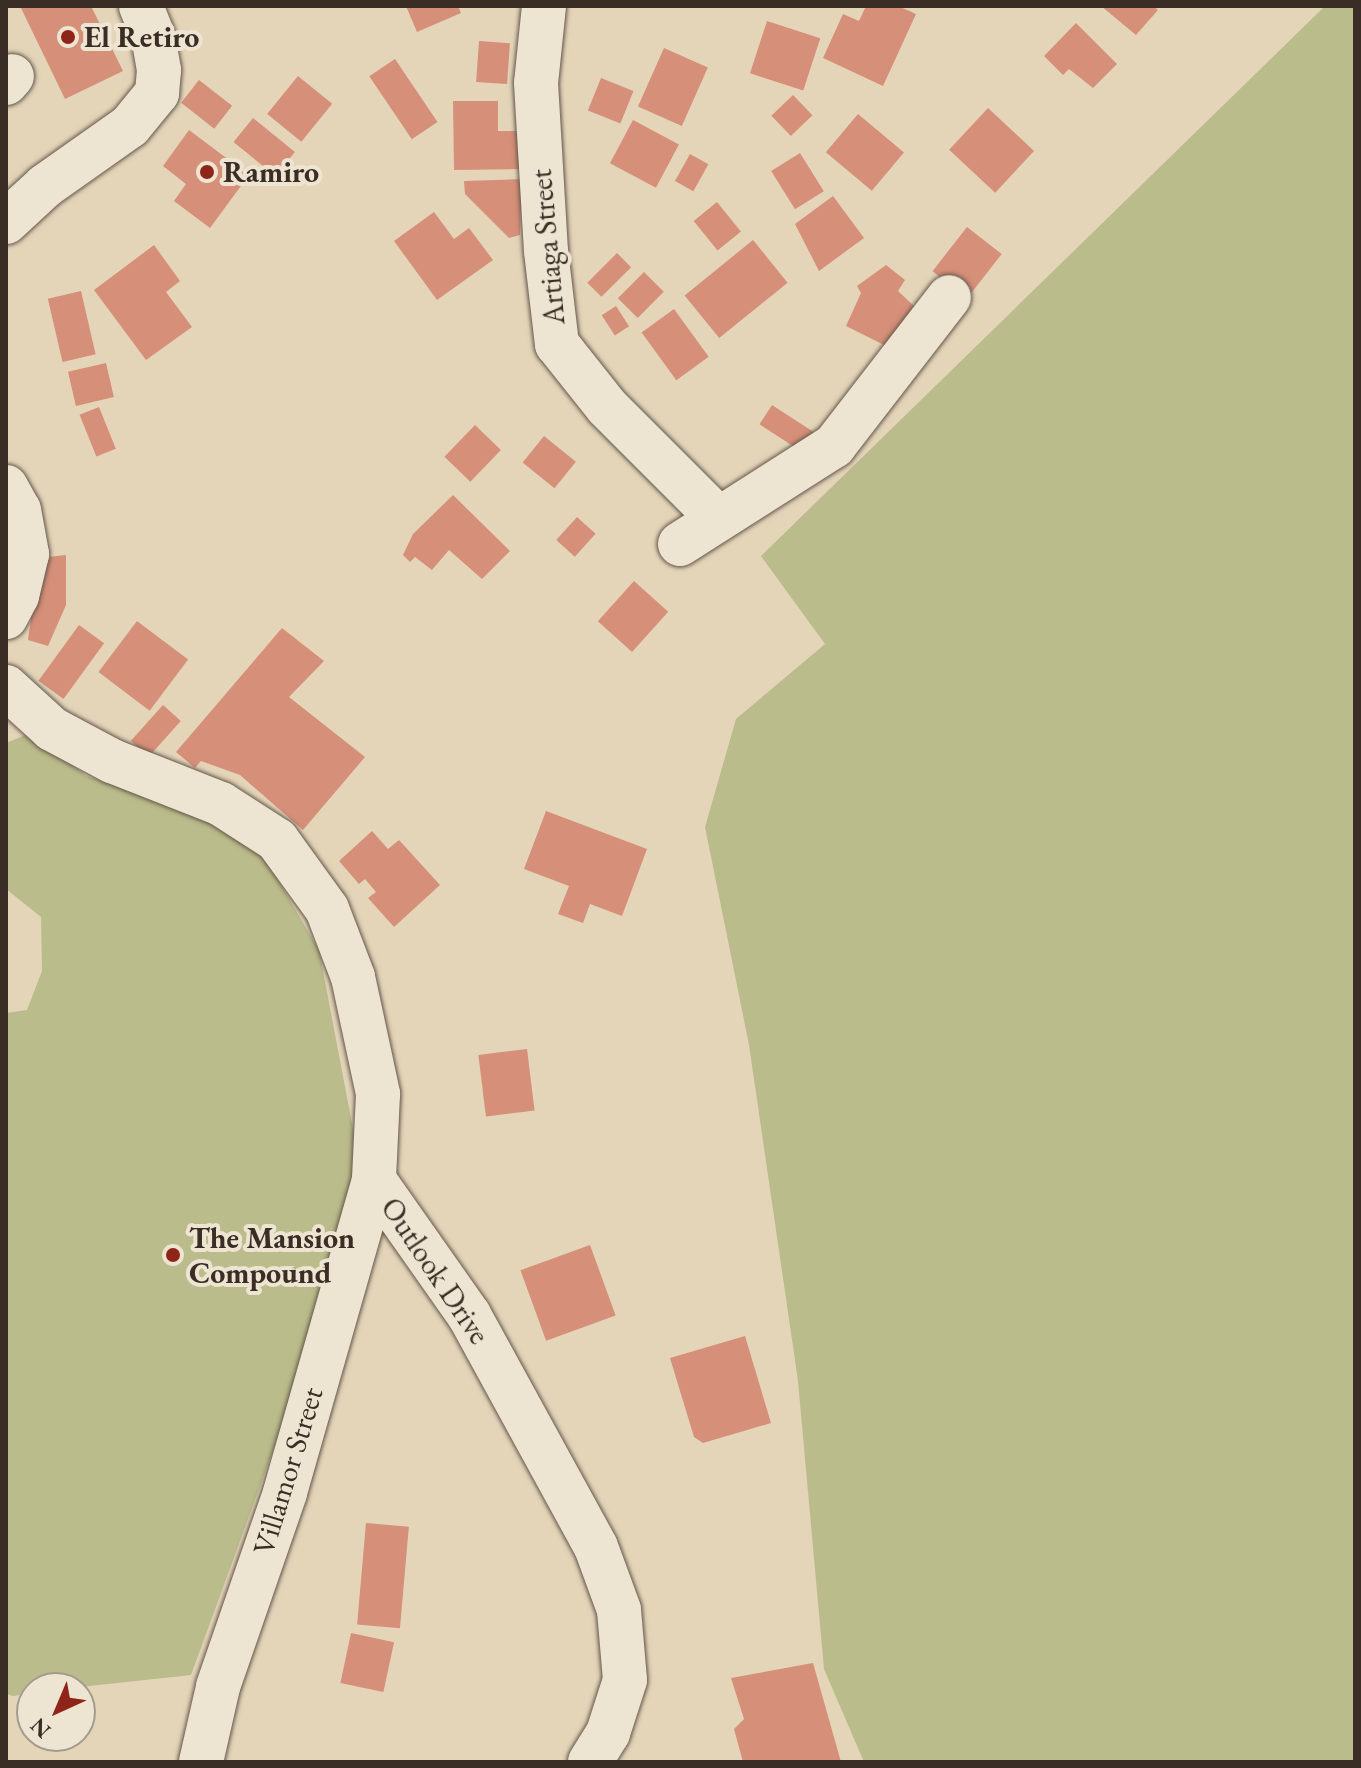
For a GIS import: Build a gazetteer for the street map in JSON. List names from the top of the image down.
{
  "streets": {
    "street": ["Artiaga Street", "Outlook Drive", "Villamor Street"]
  },
  "crossings": [
    ["Outlook Drive", "Villamor Street"]
  ],
  "places": ["El Retiro", "Ramiro", "The Mansion Compound"],
  "north": "bottom left"
}
